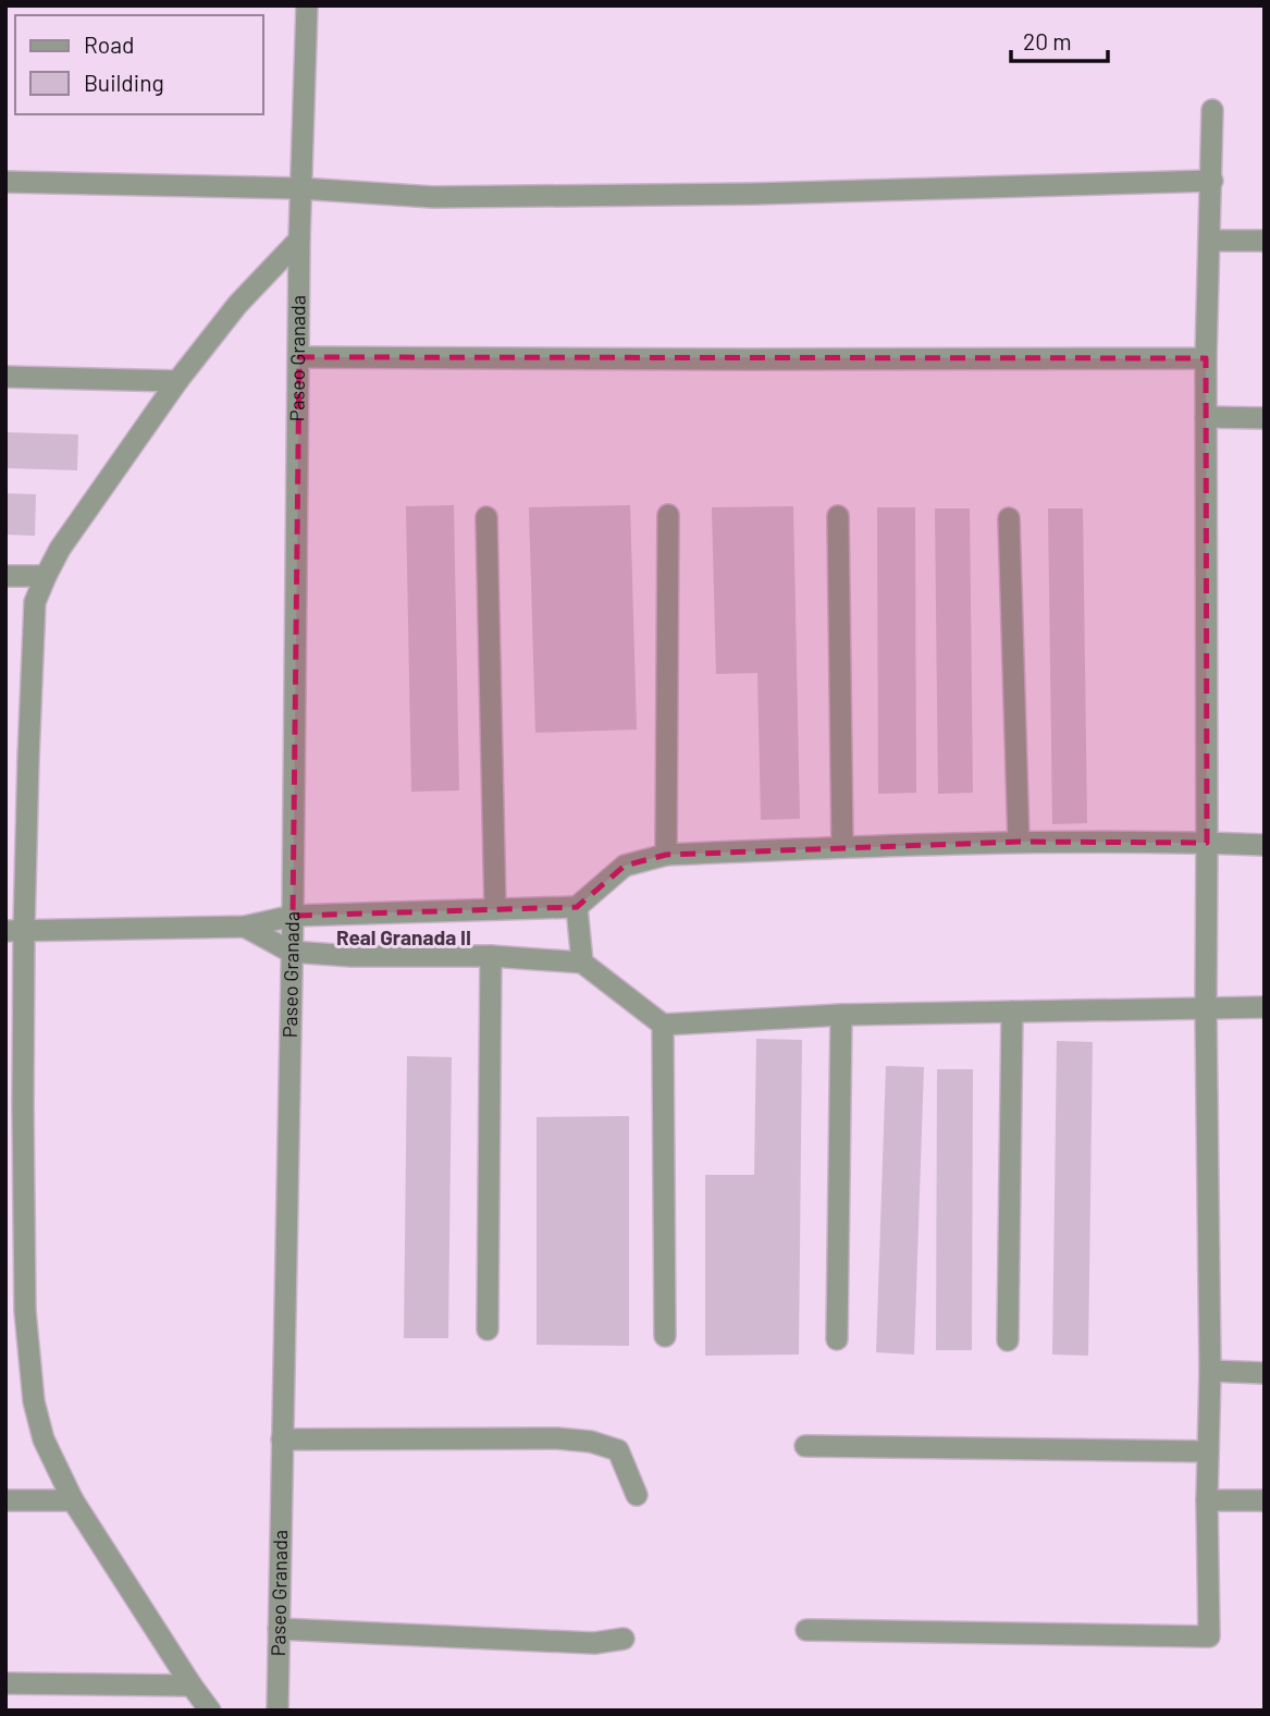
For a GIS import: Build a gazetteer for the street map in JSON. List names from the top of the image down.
{
  "streets": {
    "street": ["Paseo Granada"]
  },
  "districts": ["Real Granada II"],
  "legend": ["Road", "Building"],
  "scale_bar": "20 m"
}
